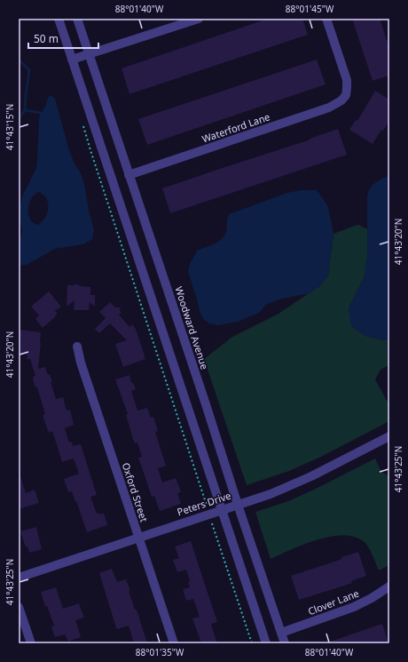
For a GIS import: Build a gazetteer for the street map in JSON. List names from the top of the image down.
{
  "streets": {
    "street": [
      "Waterford Lane",
      "Woodward Avenue",
      "Oxford Street",
      "Peters Drive",
      "Clover Lane"
    ]
  },
  "crossings": [
    ["Waterford Lane", "Woodward Avenue"],
    ["Woodward Avenue", "Peters Drive"],
    ["Woodward Avenue", "Clover Lane"],
    ["Oxford Street", "Peters Drive"]
  ],
  "scale_bar": "50 m",
  "coordinates": [
    "88°01'40\"W",
    "88°01'45\"W",
    "41°43'15\"N",
    "41°43'20\"N",
    "41°43'25\"N",
    "88°01'35\"W"
  ]
}
